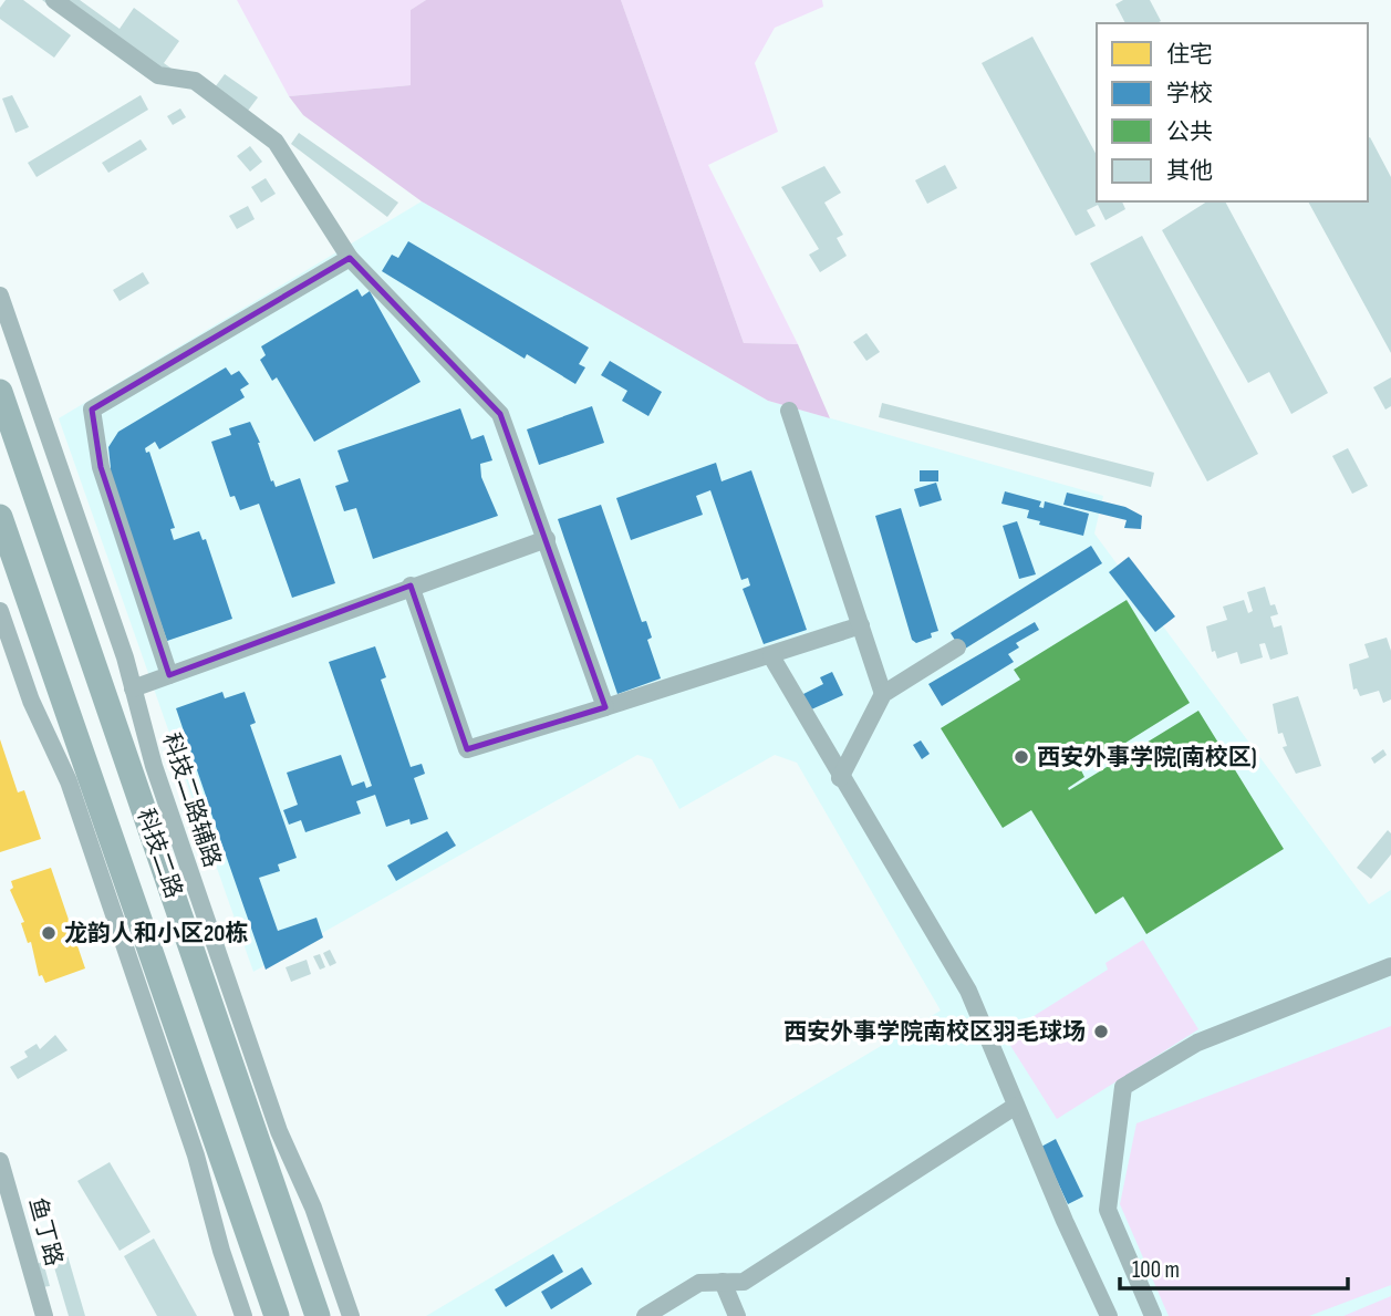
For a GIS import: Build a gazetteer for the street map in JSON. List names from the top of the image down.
{
  "streets": {
    "main road": ["科技二路"],
    "street": ["科技二路辅路", "鱼丁路"]
  },
  "places": ["西安外事学院(南校区)", "龙韵人和小区20栋", "西安外事学院南校区羽毛球场"],
  "legend": [
    "住宅",
    "学校",
    "公共",
    "其他"
  ],
  "scale_bar": "100 m"
}
